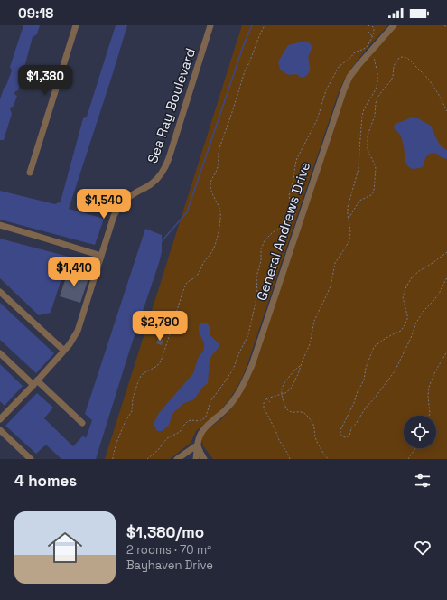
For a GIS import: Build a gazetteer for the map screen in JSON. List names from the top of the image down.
{
  "streets": {
    "street": ["Sea Ray Boulevard", "General Andrews Drive"]
  },
  "page": {
    "status": "09:18",
    "price": [
      "$1,380",
      "$1,540",
      "$1,410",
      "$2,790"
    ],
    "heading": "4 homes",
    "list": [
      {
        "name": "$1,380/mo",
        "note": "2 rooms · 70 m² · Bayhaven Drive"
      }
    ]
  }
}
